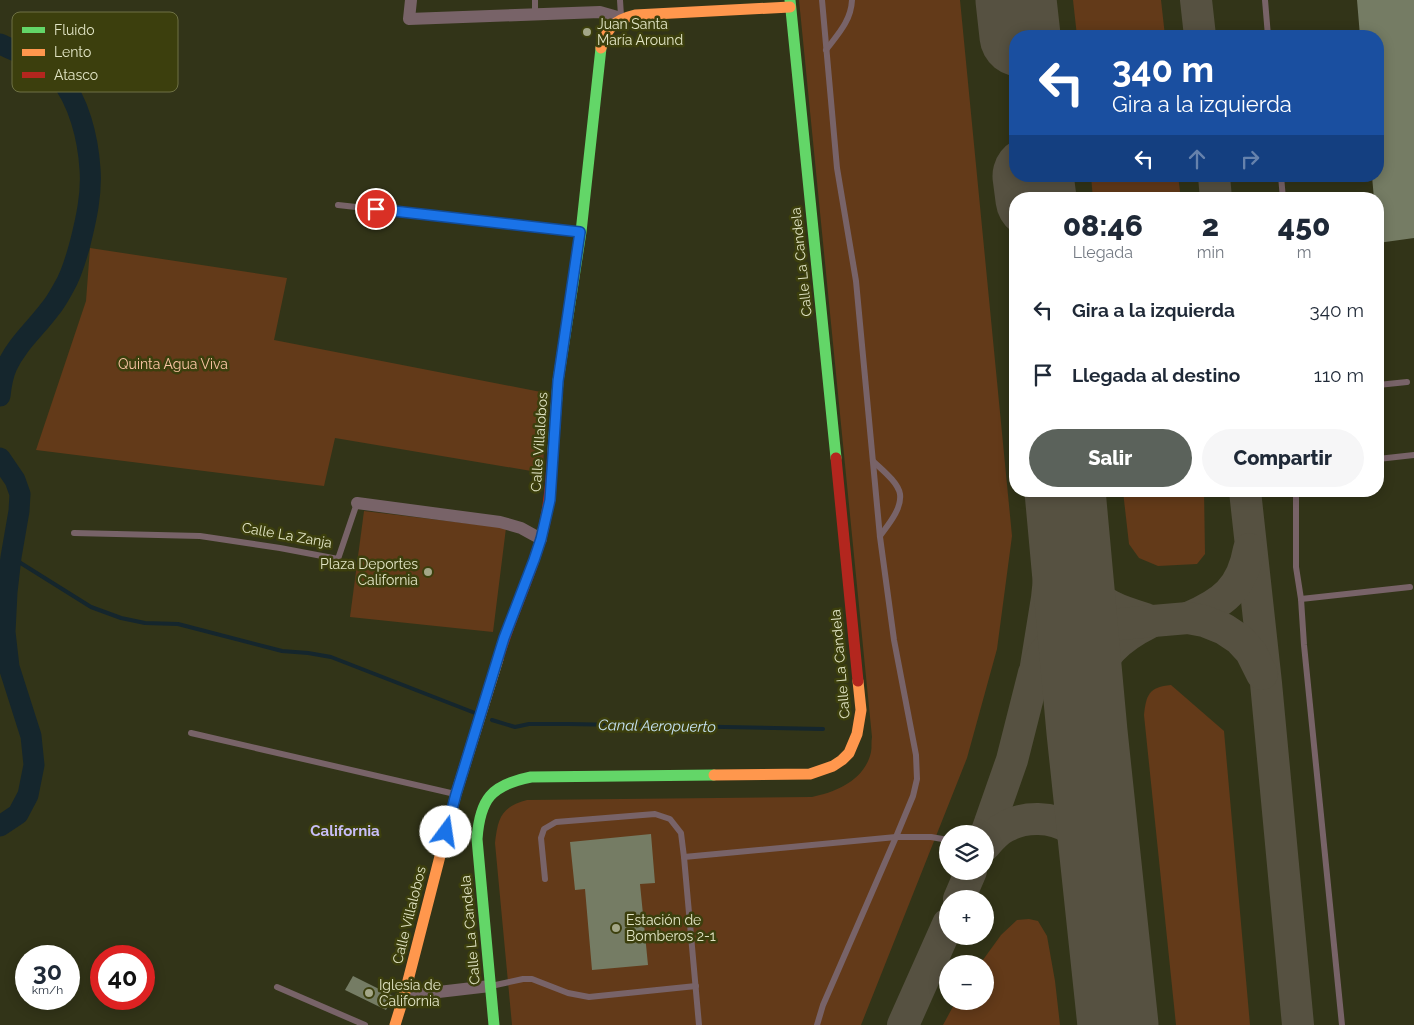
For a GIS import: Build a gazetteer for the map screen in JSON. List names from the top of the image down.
{
  "streets": {
    "street": ["Calle La Candela", "Calle Villalobos", "Calle La Zanja"]
  },
  "crossings": [
    ["Calle Villalobos", "Calle La Zanja"]
  ],
  "districts": ["California"],
  "water": ["Canal Aeropuerto"],
  "parks": ["Quinta Agua Viva"],
  "places": [
    "Juan Santa María Around",
    "Plaza Deportes California",
    "Estación de Bomberos 2-1",
    "Iglesia de California"
  ],
  "legend": ["Fluido", "Lento", "Atasco"],
  "page": {
    "turn": ["340 m", "Gira a la izquierda"],
    "eta": [
      "08:46",
      "Llegada",
      "2",
      "min",
      "450",
      "m"
    ],
    "list": [
      {
        "name": "Gira a la izquierda",
        "value": "340 m"
      },
      {
        "name": "Llegada al destino",
        "value": "110 m"
      }
    ],
    "buttons": ["Salir", "Compartir"],
    "map_buttons": ["+", "−"],
    "speed": "30 km/h",
    "limit": "40"
  }
}
